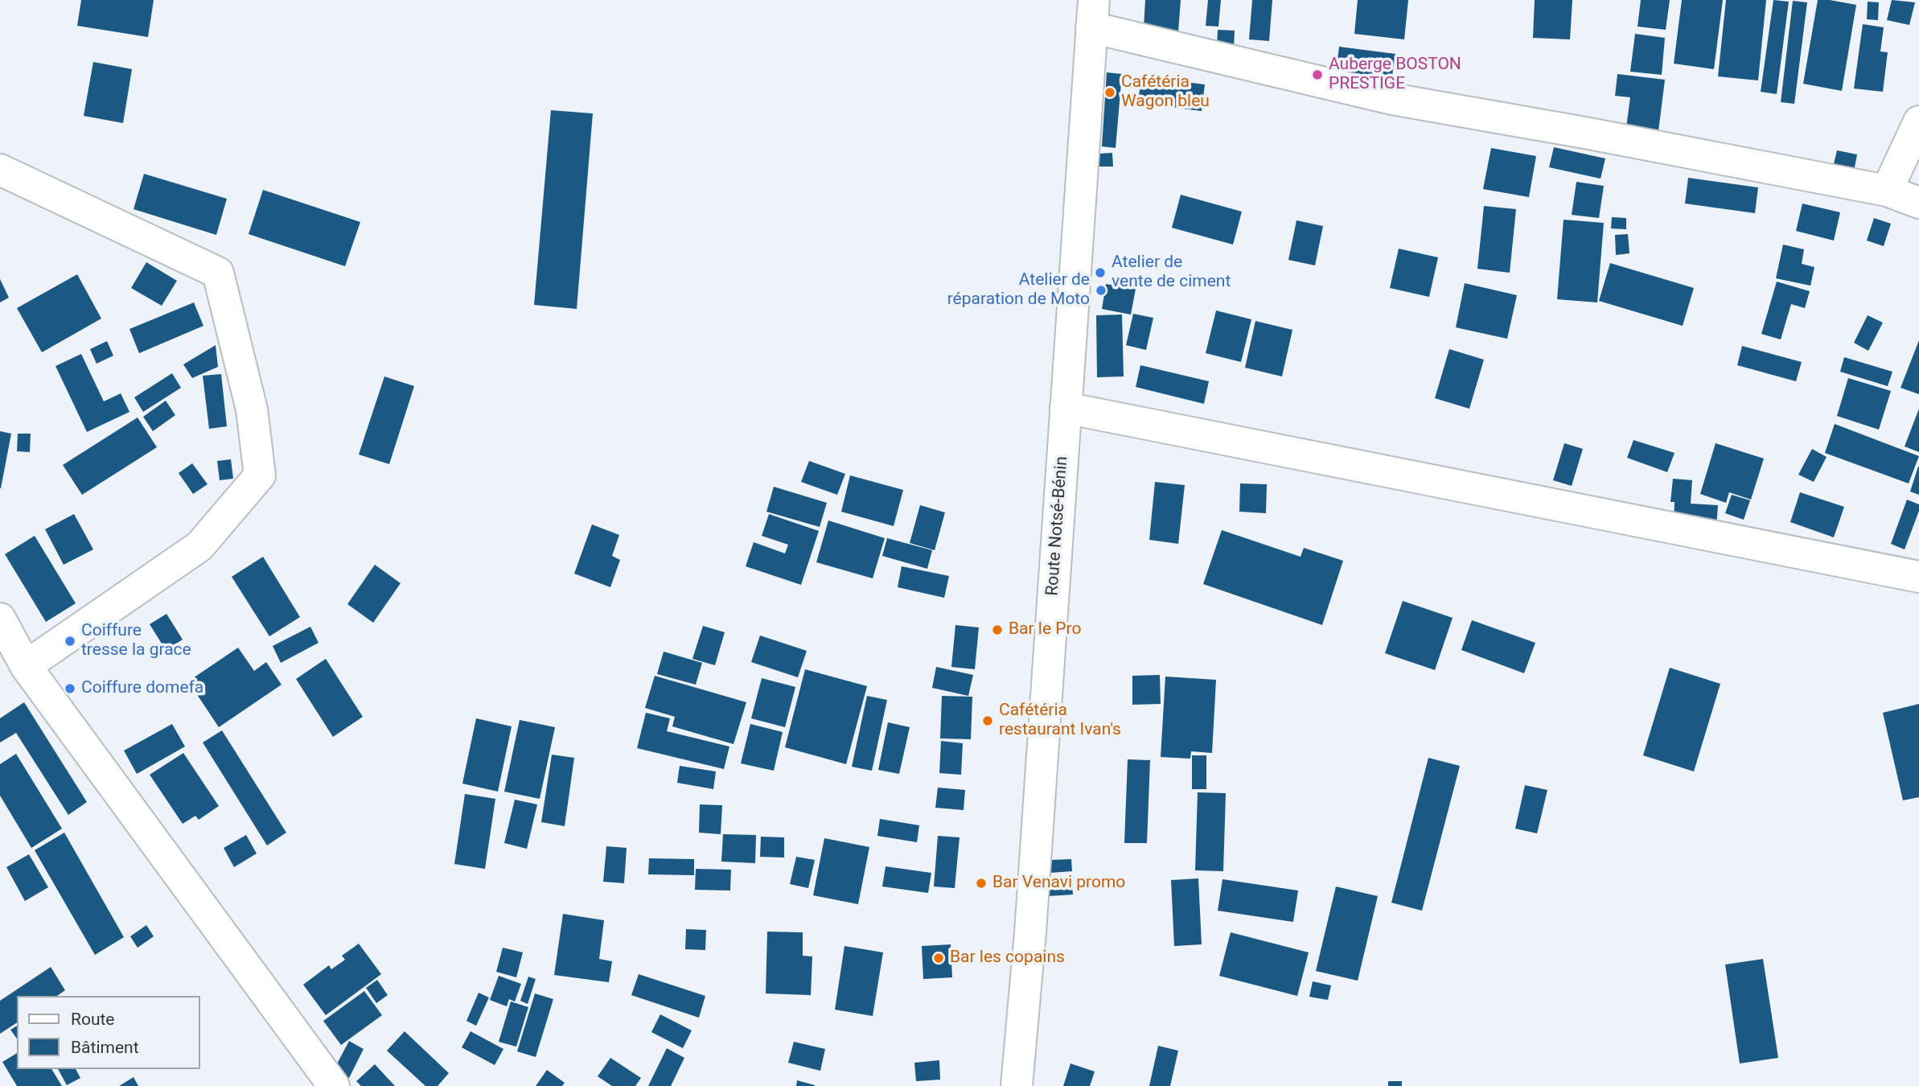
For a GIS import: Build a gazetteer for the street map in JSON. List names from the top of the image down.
{
  "streets": {
    "street": ["Route Notsé-Bénin"]
  },
  "places": [
    "Auberge BOSTON PRESTIGE",
    "Cafétéria Wagon bleu",
    "Atelier de vente de ciment",
    "Atelier de réparation de Moto",
    "Bar le Pro",
    "Coiffure tresse la grace",
    "Coiffure domefa",
    "Cafétéria restaurant Ivan's",
    "Bar Venavi promo",
    "Bar les copains"
  ],
  "legend": ["Route", "Bâtiment"]
}
